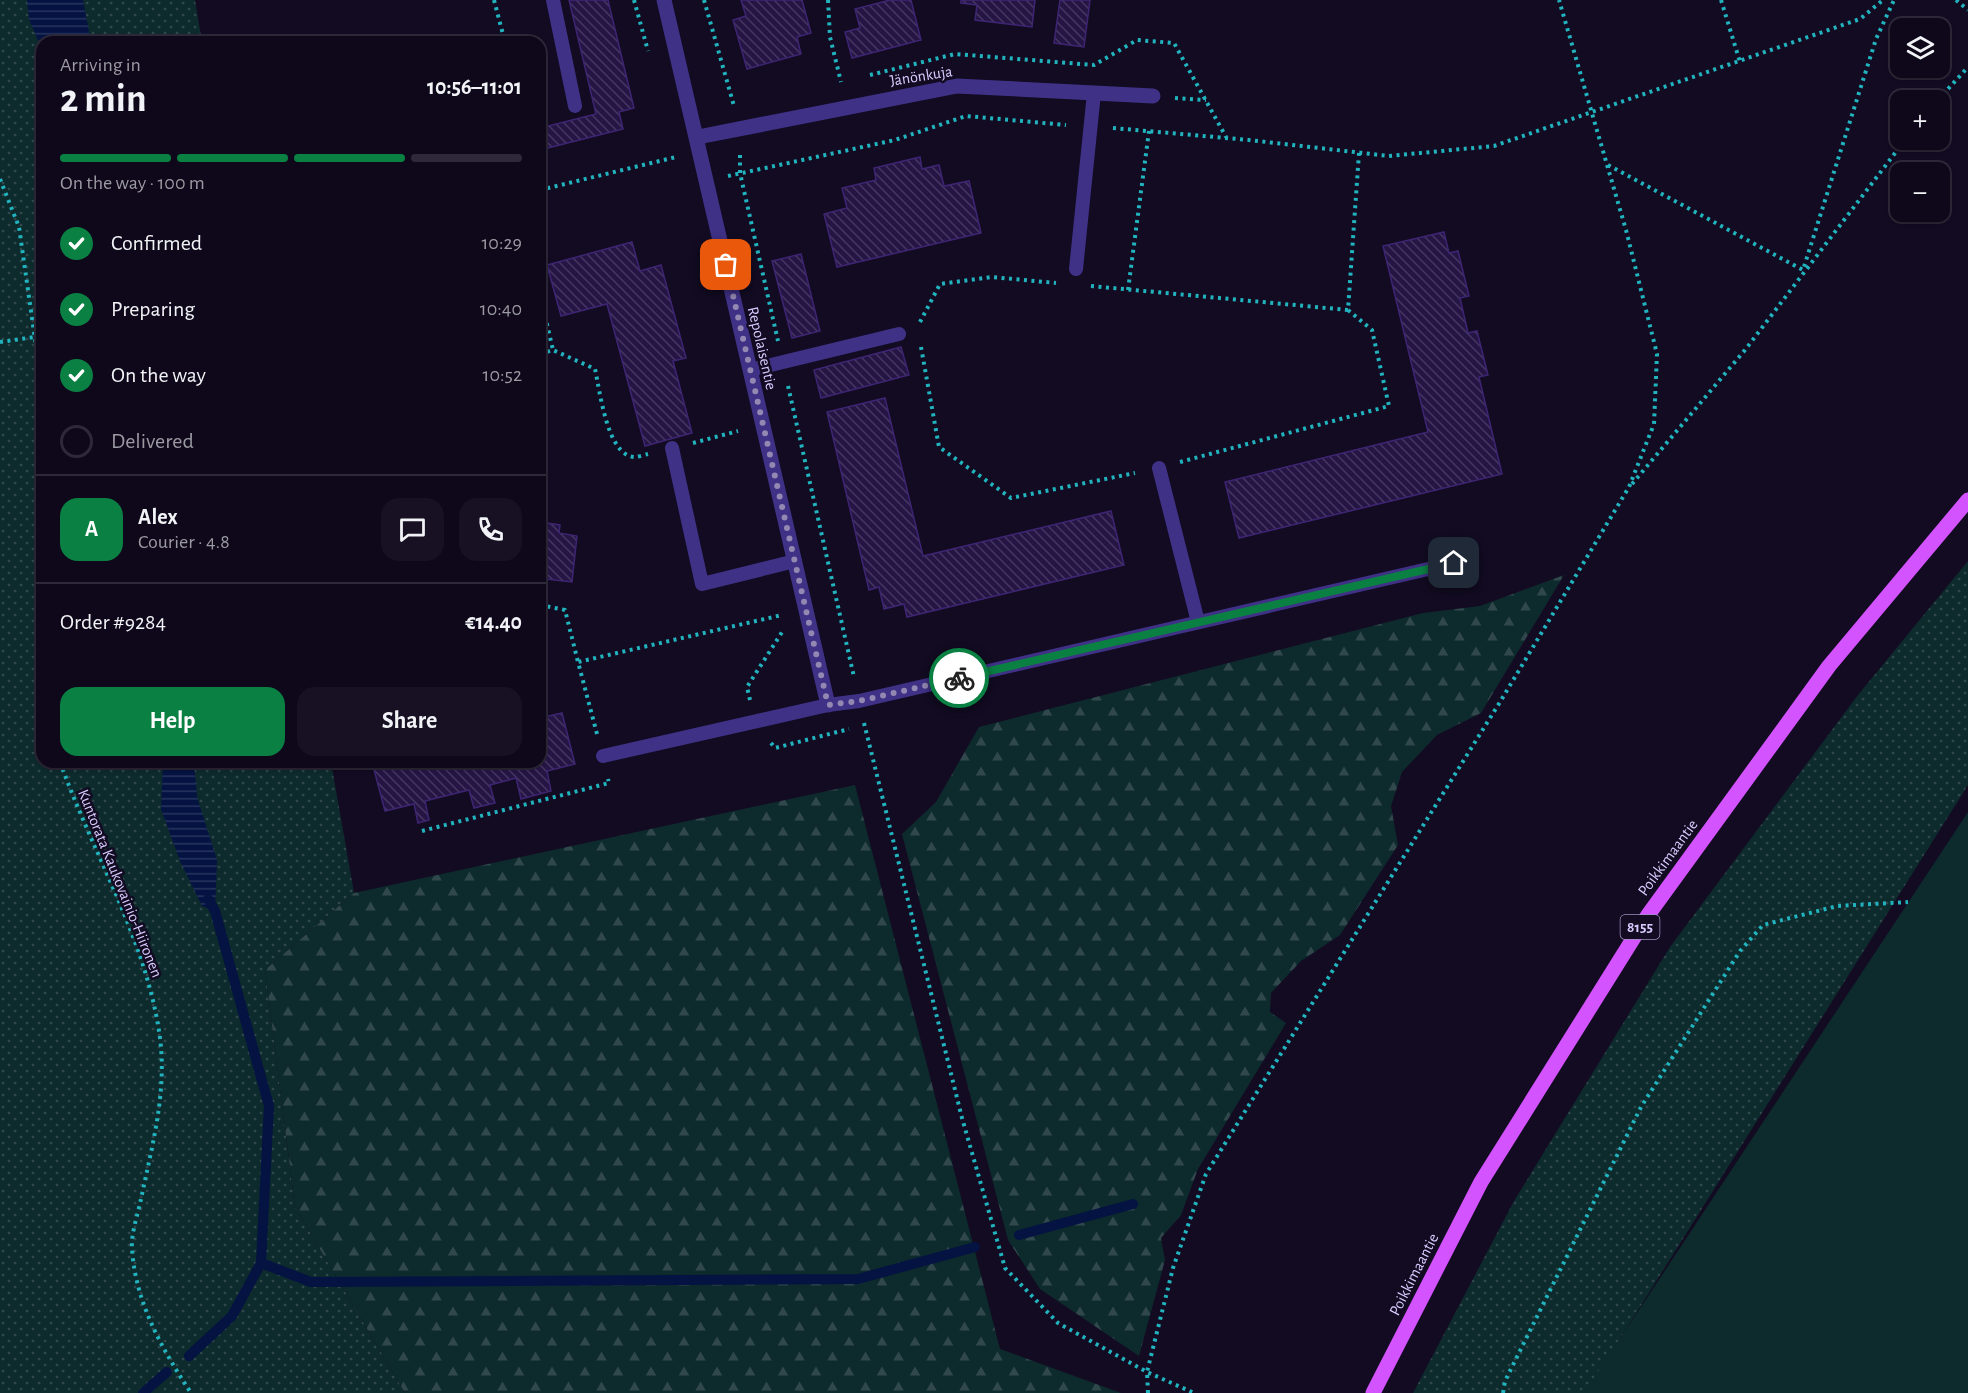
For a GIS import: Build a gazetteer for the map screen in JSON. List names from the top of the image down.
{
  "streets": {
    "main road": ["Poikkimaantie", "8155"],
    "street": ["Jänönkuja", "Repolaisentie"],
    "path": ["Kuntorata Kaukovainio-Hiironen"]
  },
  "crossings": [
    ["Jänönkuja", "Repolaisentie"]
  ],
  "page": {
    "map_buttons": ["+", "−"],
    "heading": ["2 min", "Arriving in", "10:56–11:01"],
    "panel": [
      "Alex",
      "Courier · 4.8",
      "Order #9284",
      "€14.40"
    ],
    "bar": "On the way · 100 m",
    "list": [
      ["Confirmed", "10:29"],
      ["Preparing", "10:40"],
      ["On the way", "10:52"],
      "Delivered"
    ],
    "round": "A",
    "buttons": ["Help", "Share"]
  }
}
